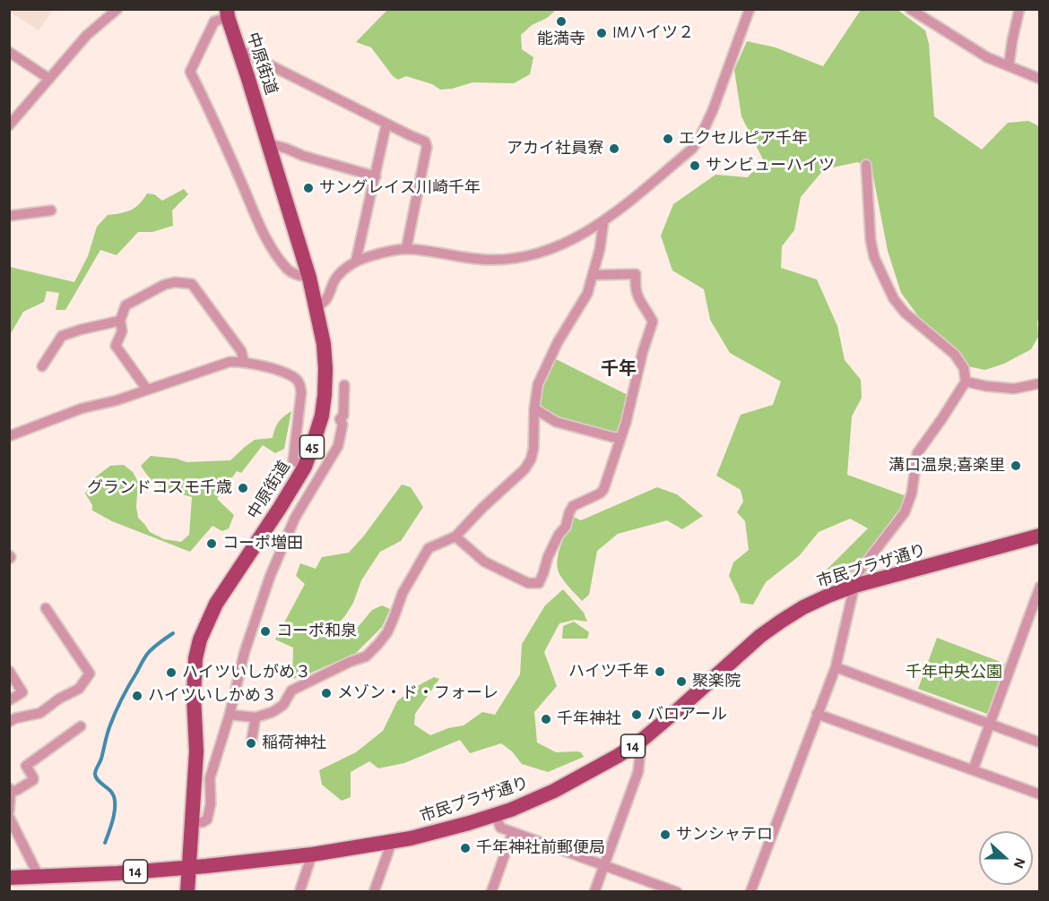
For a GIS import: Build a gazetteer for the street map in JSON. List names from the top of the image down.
{
  "streets": {
    "main road": [
      "中原街道",
      "45",
      "市民プラザ通り",
      "14"
    ]
  },
  "crossings": [
    ["中原街道", "市民プラザ通り"]
  ],
  "districts": ["千年"],
  "parks": ["千年中央公園"],
  "places": [
    "能満寺",
    "IMハイツ２",
    "エクセルピア千年",
    "アカイ社員寮",
    "サンビューハイツ",
    "サングレイス川崎千年",
    "溝口温泉;喜楽里",
    "グランドコスモ千歳",
    "コーポ増田",
    "コーポ和泉",
    "ハイツ千年",
    "ハイツいしがめ３",
    "聚楽院",
    "メゾン・ド・フォーレ",
    "ハイツいしかめ３",
    "バロアール",
    "千年神社",
    "稲荷神社",
    "サンシャテロ",
    "千年神社前郵便局"
  ],
  "north": "right"
}
